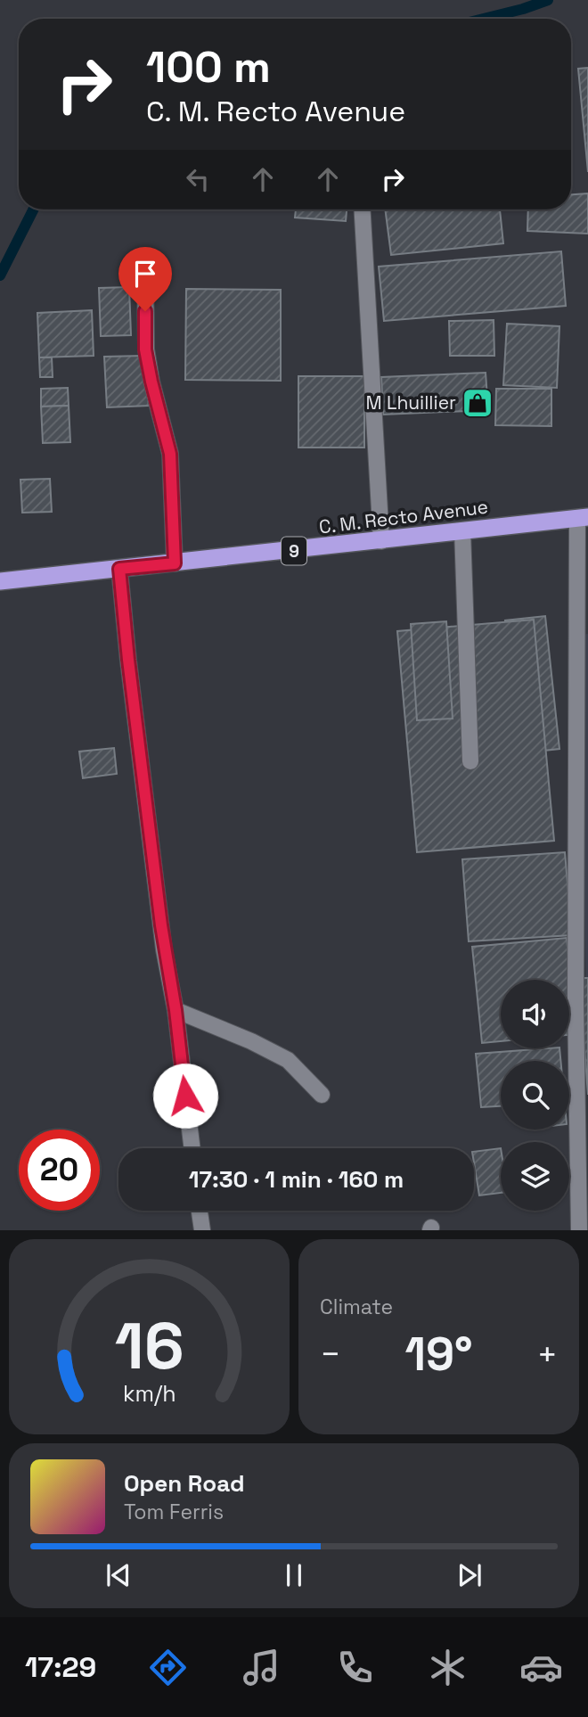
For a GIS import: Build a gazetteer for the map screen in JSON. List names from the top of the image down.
{
  "streets": {
    "highway": ["C. M. Recto Avenue", "9"]
  },
  "places": {
    "shop": ["M Lhuillier"]
  },
  "page": {
    "turn": ["100 m", "C. M. Recto Avenue"],
    "limit": "20",
    "trip": "17:30 · 1 min · 160 m",
    "tile": "Climate",
    "heat": ["−", "19°", "+"],
    "song": ["Open Road", "Tom Ferris"],
    "tabs": "17:29",
    "gauge": ["16", "km/h"]
  }
}
